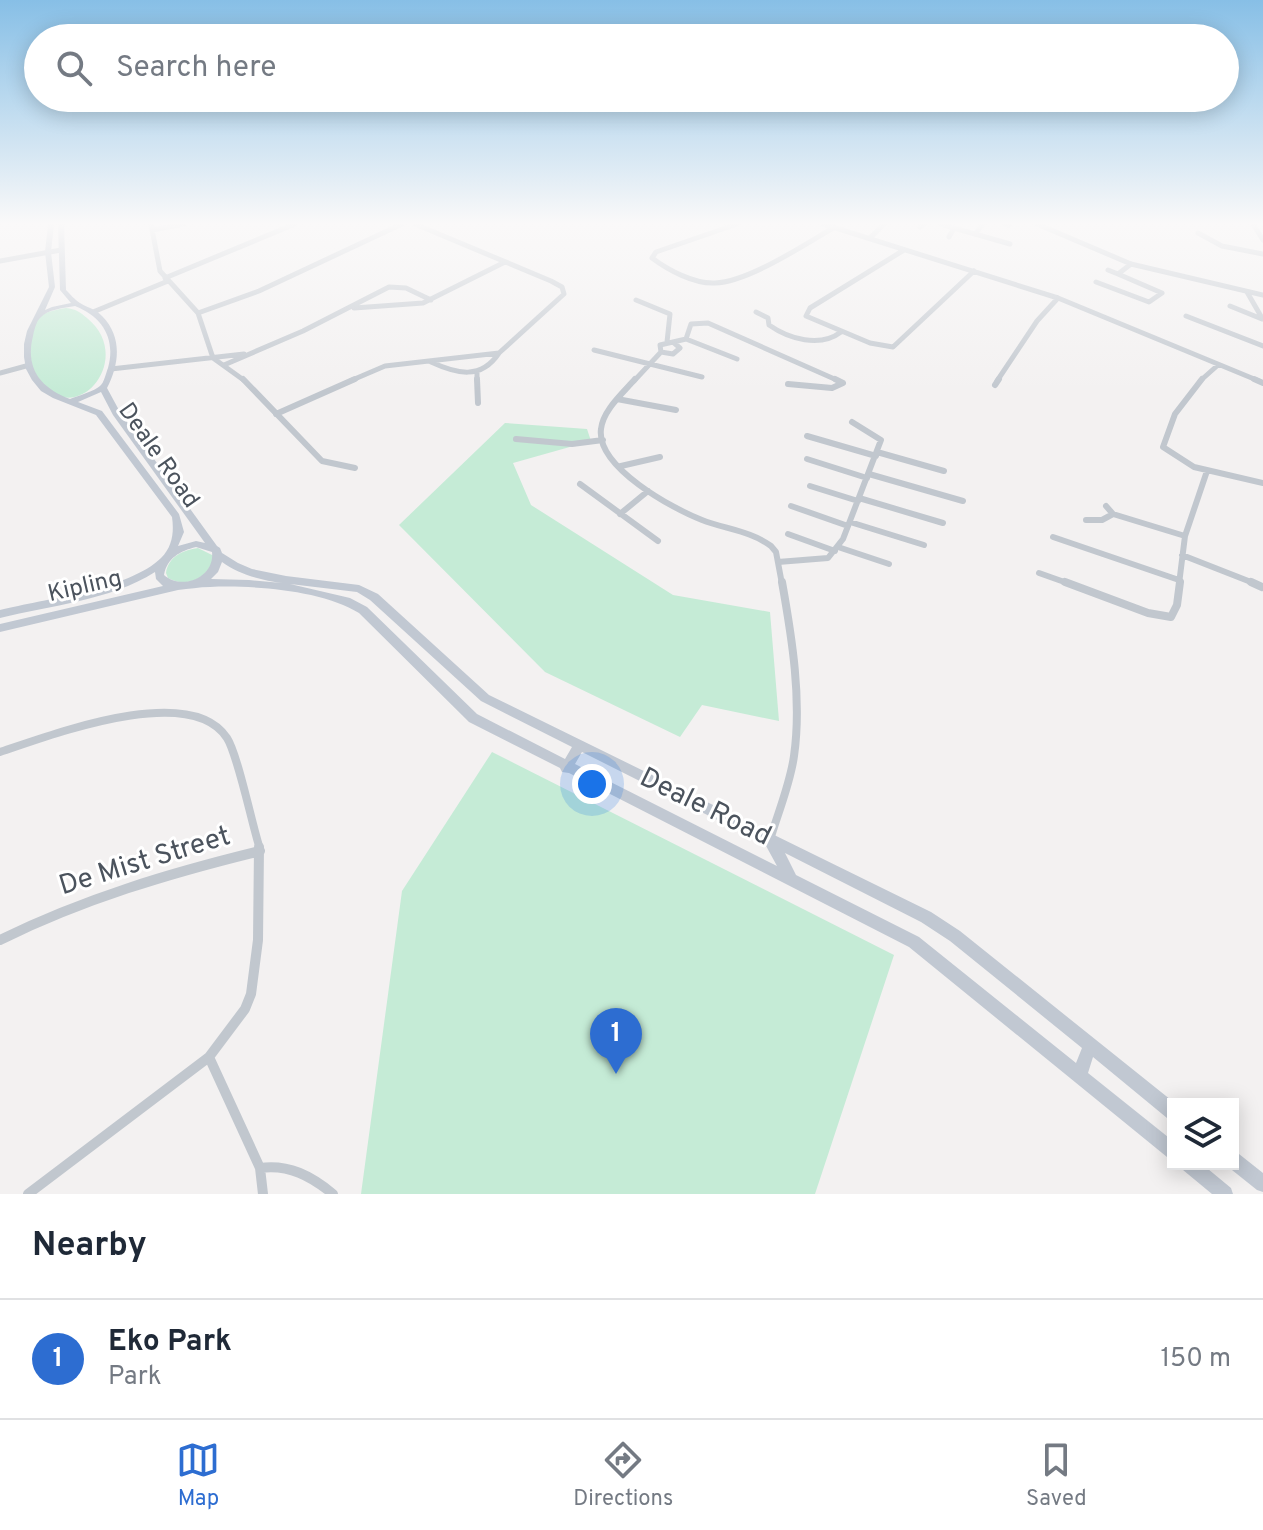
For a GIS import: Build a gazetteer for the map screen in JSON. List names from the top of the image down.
{
  "streets": {
    "street": ["Deale Road", "Kipling", "De Mist Street"]
  },
  "crossings": [
    ["Deale Road", "Kipling"]
  ],
  "page": {
    "search": "Search here",
    "pins": "1",
    "heading": "Nearby",
    "list": [
      {
        "mark": "1",
        "name": "Eko Park",
        "note": "Park",
        "value": "150 m"
      }
    ],
    "nav": ["Map", "Directions", "Saved"]
  }
}
